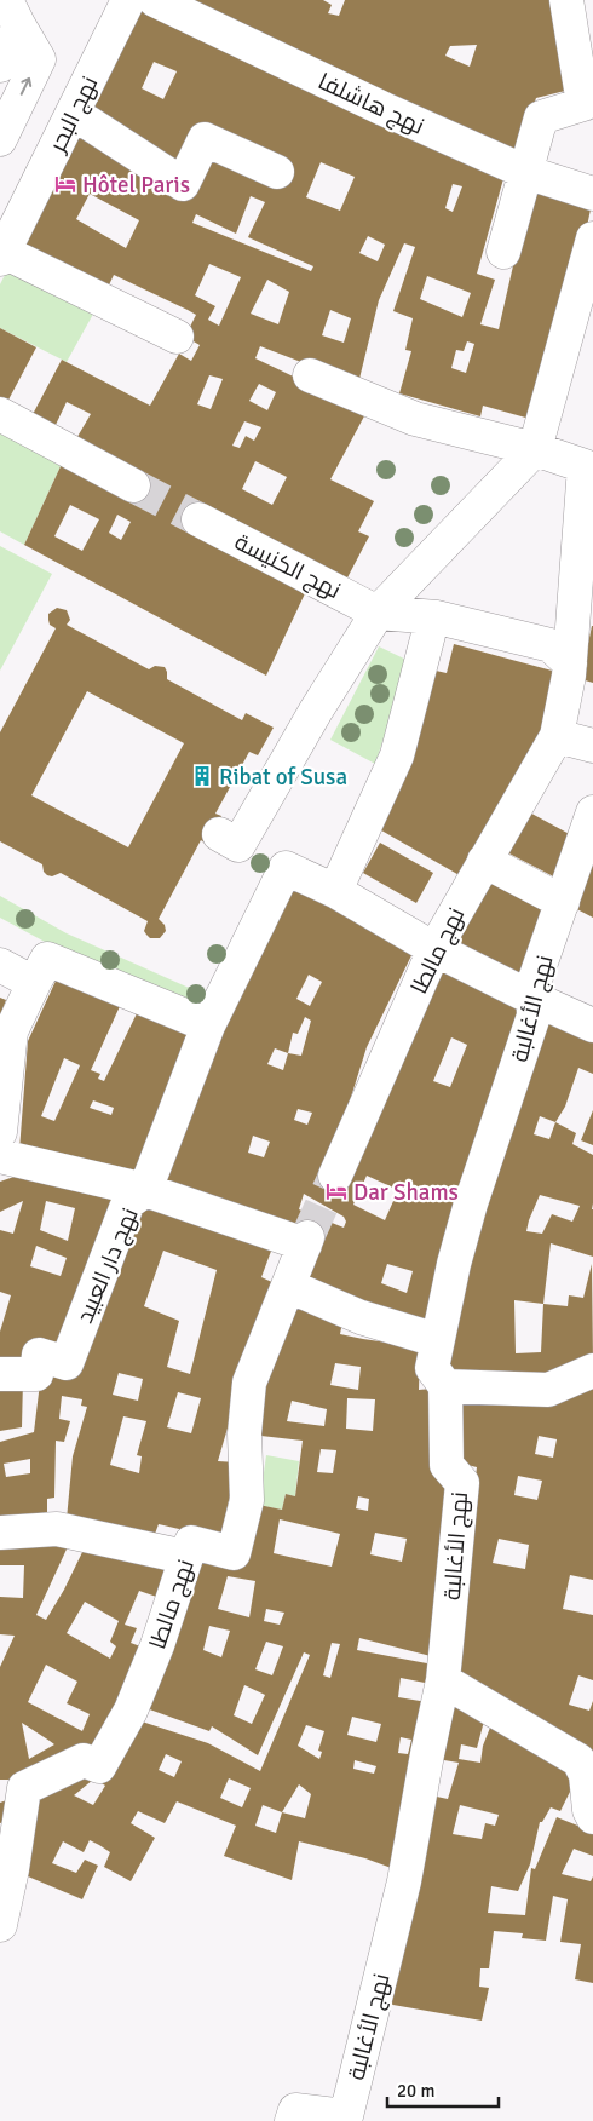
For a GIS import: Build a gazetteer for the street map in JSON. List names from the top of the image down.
{
  "streets": {
    "street": [
      "نهج هاشلفا",
      "نهج البحر",
      "نهج الكنيسة",
      "نهج مالطا",
      "نهج الأغالبة",
      "نهج دار العبيد"
    ]
  },
  "crossings": [
    ["نهج مالطا", "نهج دار العبيد"]
  ],
  "places": {
    "hotel": ["Hôtel Paris", "Dar Shams"],
    "building": ["Ribat of Susa"]
  },
  "scale_bar": "20 m"
}
